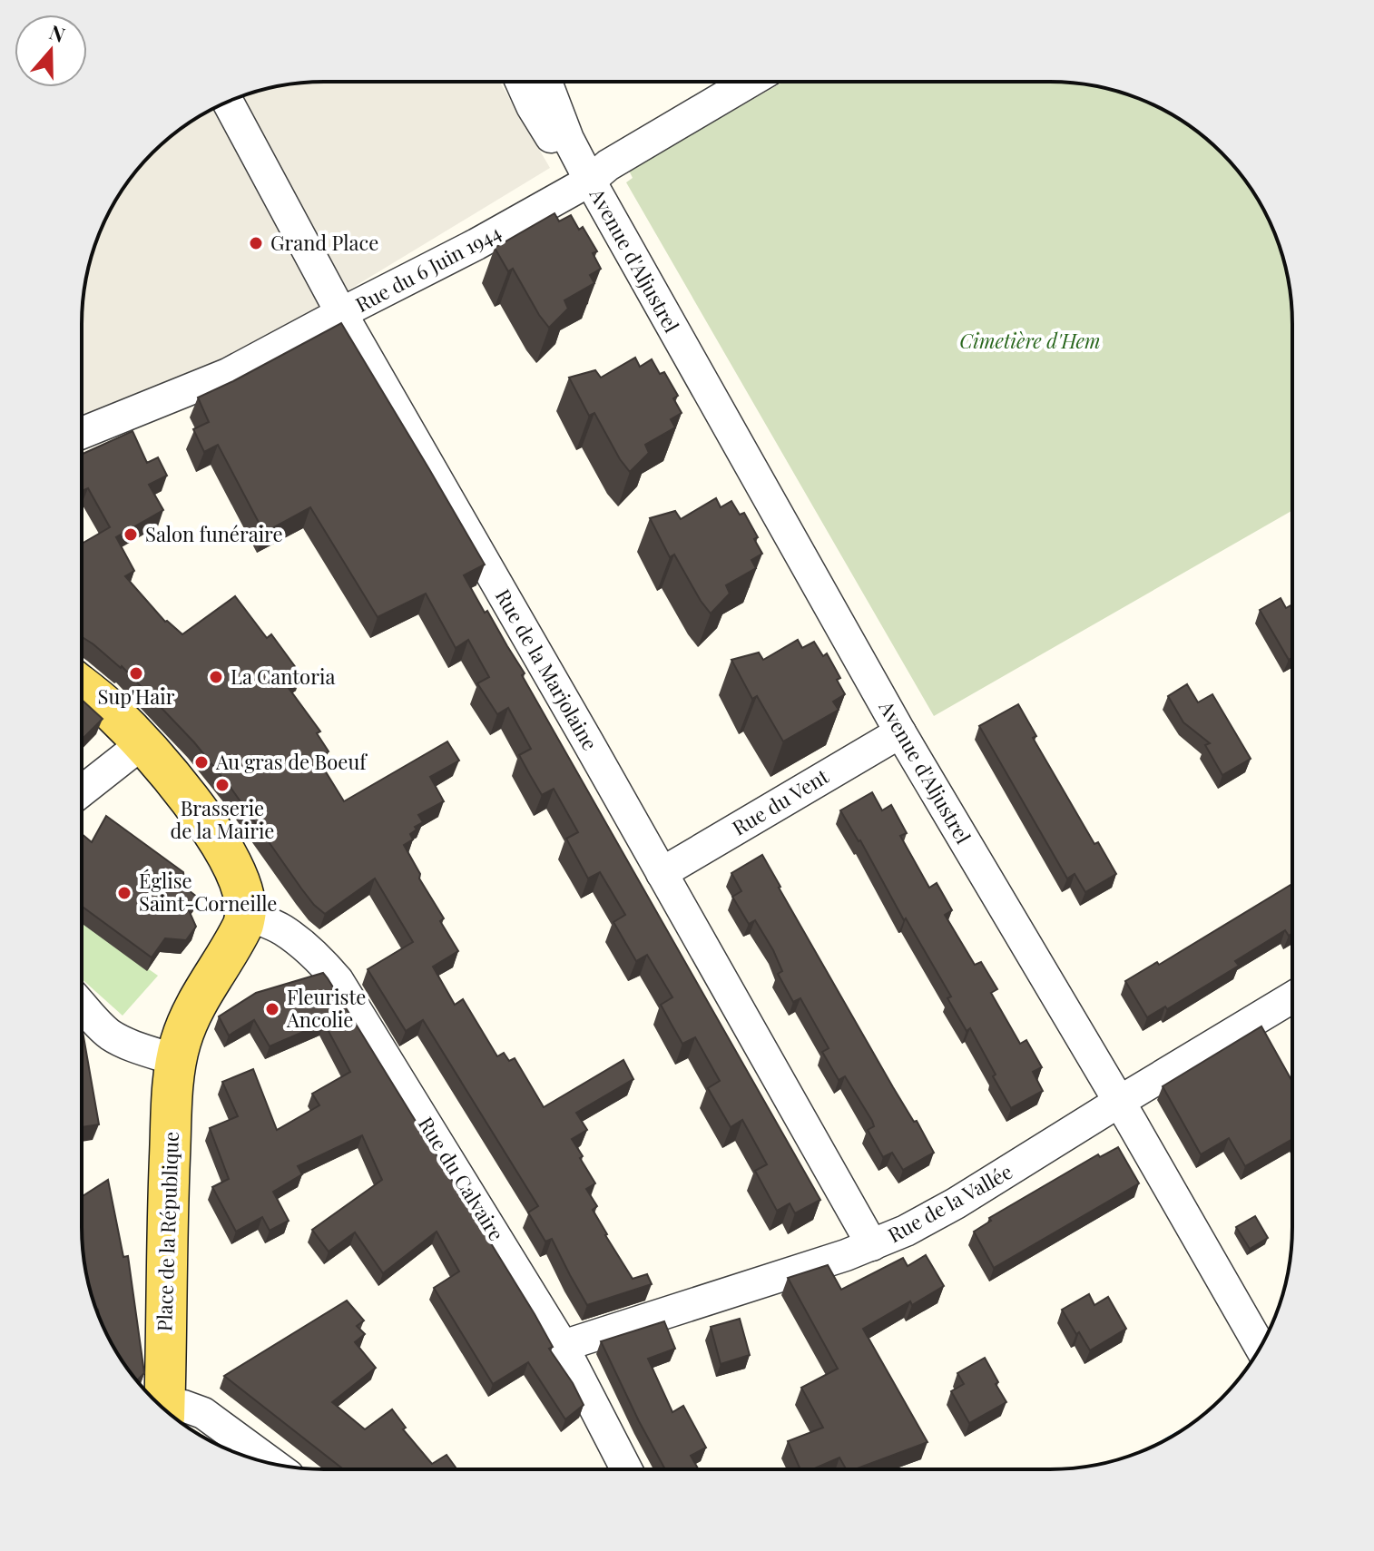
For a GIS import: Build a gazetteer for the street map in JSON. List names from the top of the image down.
{
  "streets": {
    "main road": ["Place de la République"],
    "street": [
      "Avenue d'Aljustrel",
      "Rue du 6 Juin 1944",
      "Rue de la Marjolaine",
      "Rue du Vent",
      "Rue du Calvaire",
      "Rue de la Vallée"
    ]
  },
  "crossings": [
    ["Avenue d'Aljustrel", "Rue du 6 Juin 1944"],
    ["Avenue d'Aljustrel", "Rue du Vent"],
    ["Avenue d'Aljustrel", "Rue de la Vallée"],
    ["Rue du 6 Juin 1944", "Rue de la Marjolaine"],
    ["Rue de la Marjolaine", "Rue du Vent"],
    ["Rue de la Marjolaine", "Rue de la Vallée"],
    ["Rue du Calvaire", "Rue de la Vallée"],
    ["Rue du Calvaire", "Place de la République"]
  ],
  "parks": ["Cimetière d'Hem"],
  "places": [
    "Grand Place",
    "Salon funéraire",
    "Sup'Hair",
    "La Cantoria",
    "Au gras de Boeuf",
    "Brasserie de la Mairie",
    "Église Saint-Corneille",
    "Fleuriste Ancolie"
  ],
  "north": "top"
}
